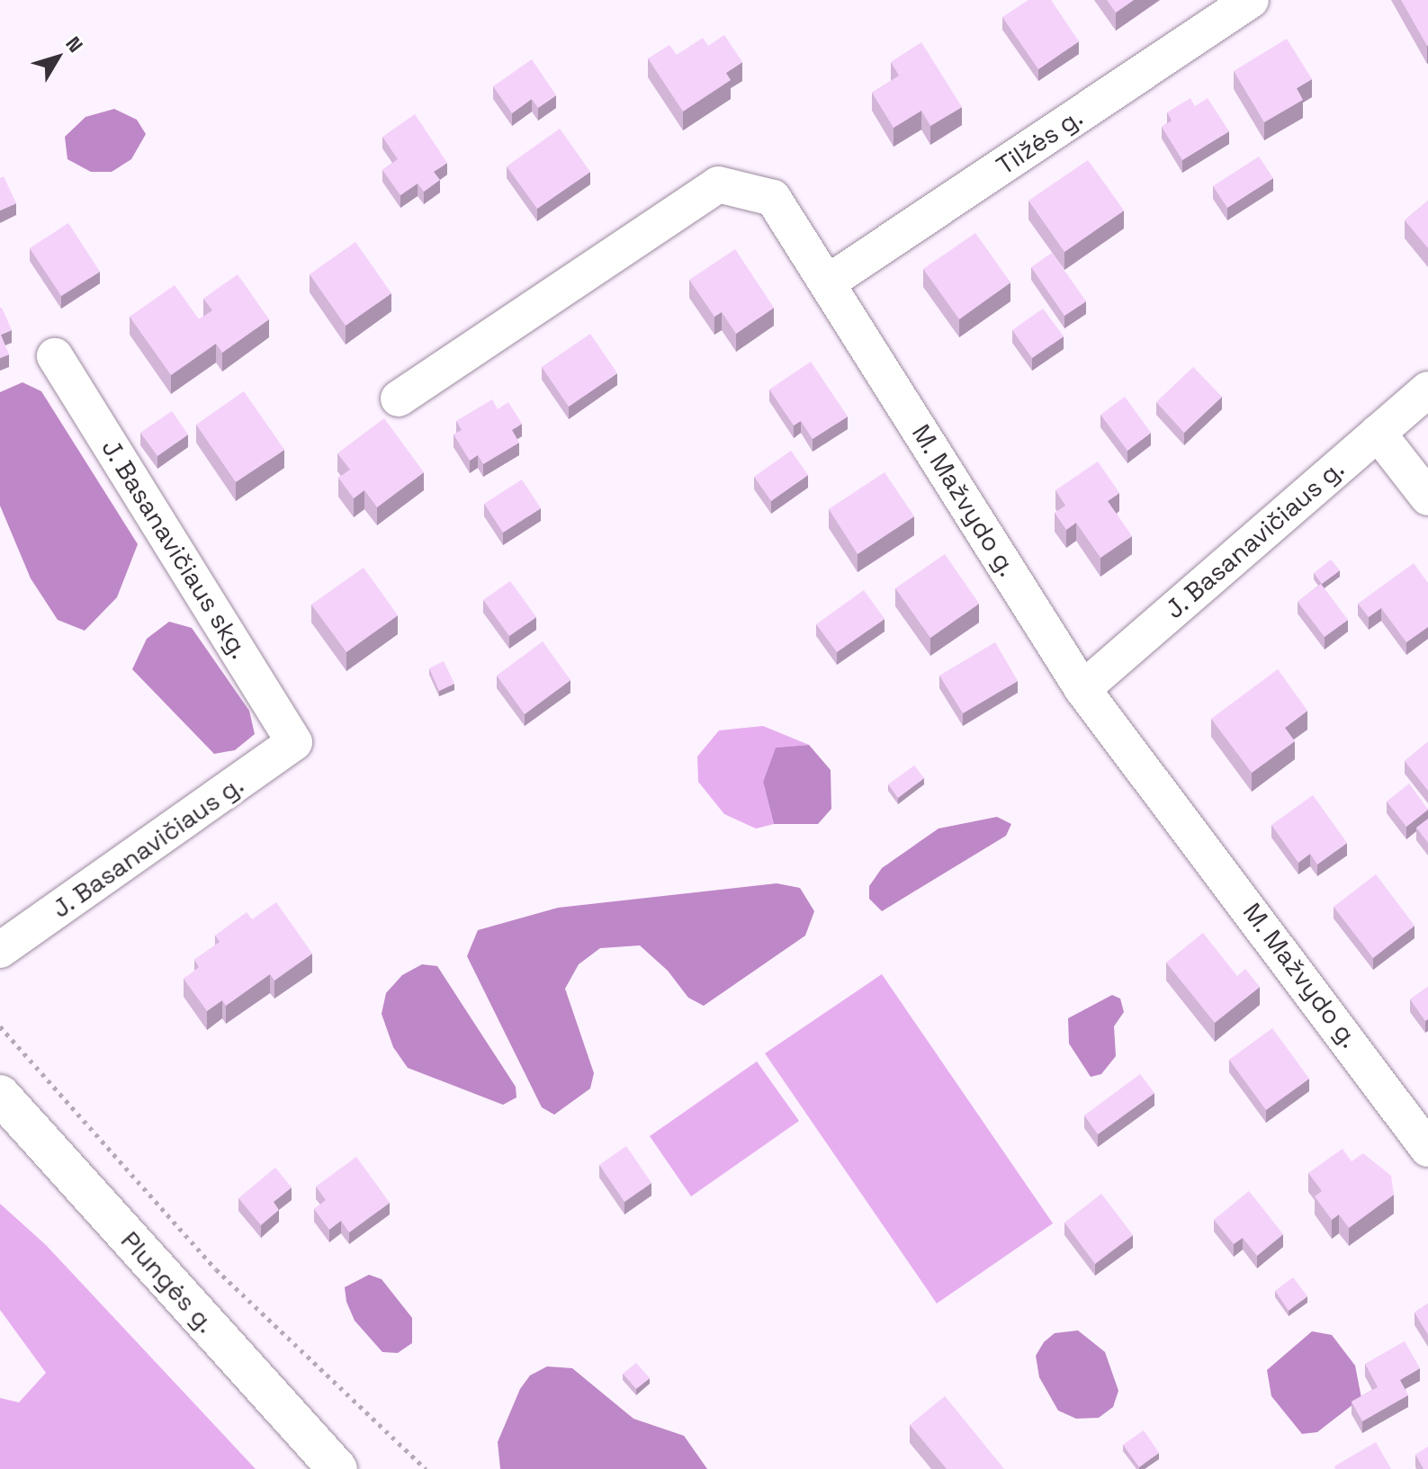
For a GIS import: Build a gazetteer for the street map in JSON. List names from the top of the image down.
{
  "streets": {
    "main road": ["Plungės g."],
    "street": [
      "Tilžės g.",
      "M. Mažvydo g.",
      "J. Basanavičiaus g.",
      "J. Basanavičiaus skg."
    ]
  },
  "crossings": [
    ["Tilžės g.", "M. Mažvydo g."],
    ["M. Mažvydo g.", "J. Basanavičiaus g."],
    ["J. Basanavičiaus g.", "J. Basanavičiaus skg."]
  ],
  "north": "top right"
}
